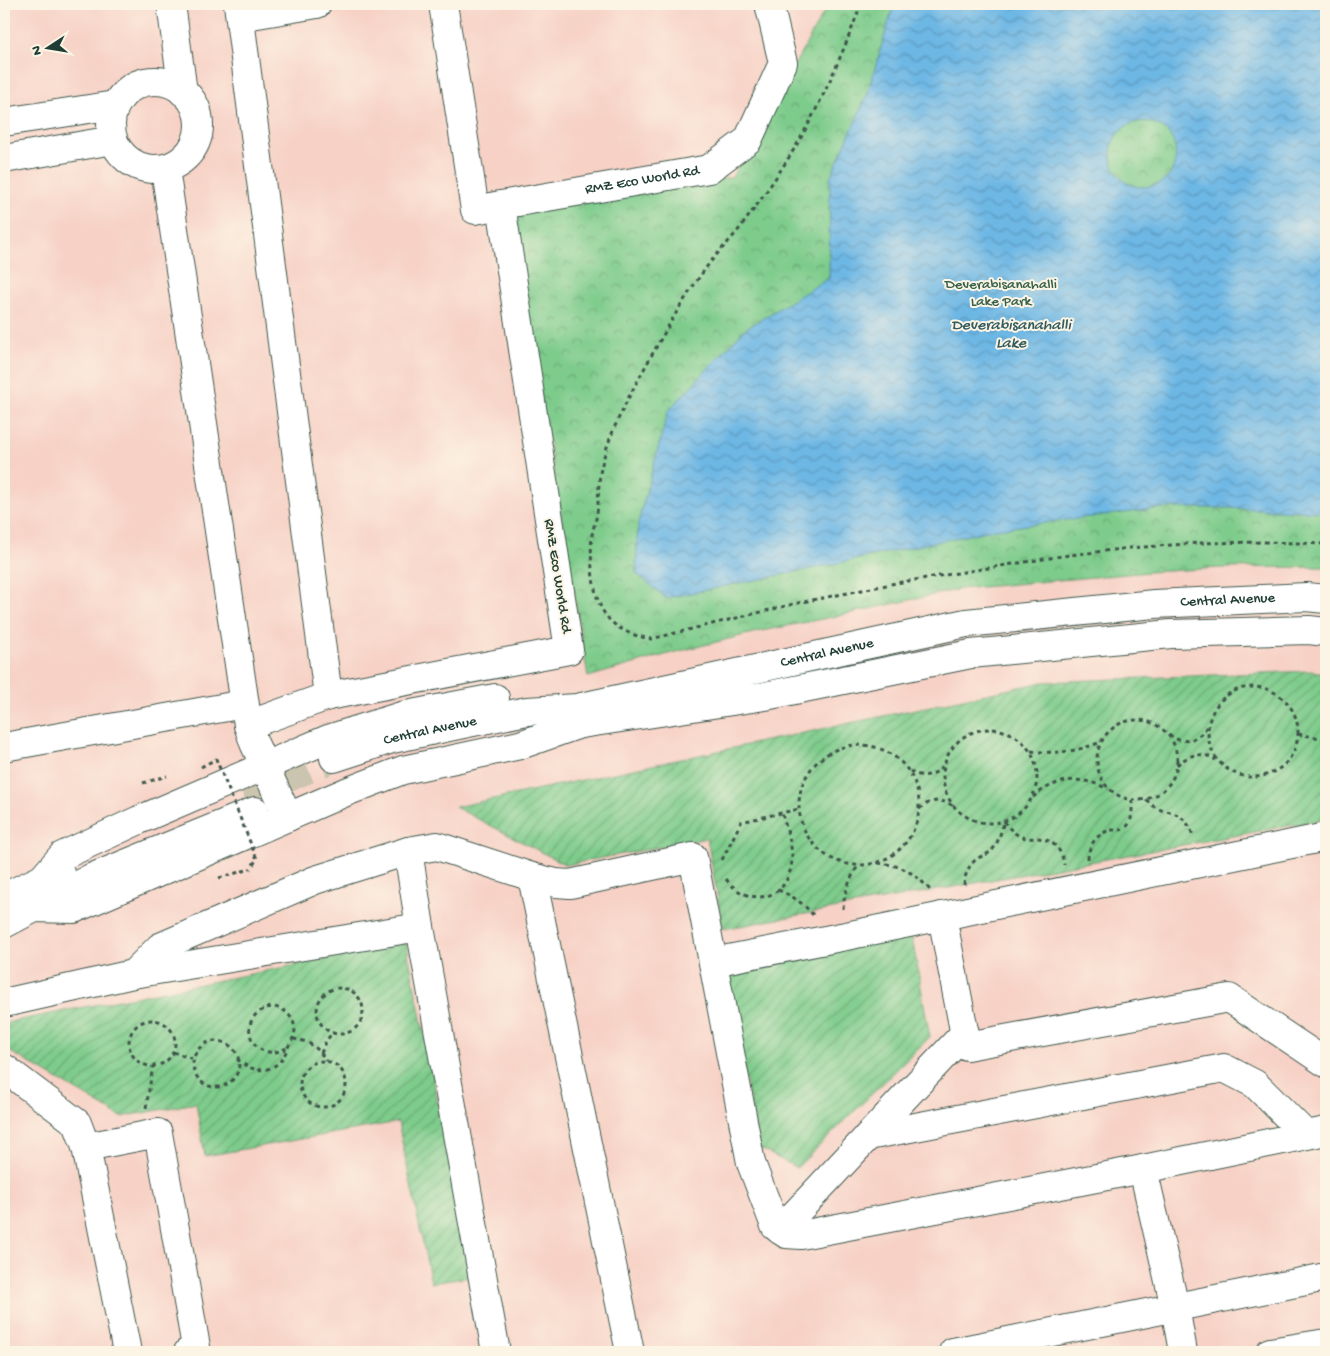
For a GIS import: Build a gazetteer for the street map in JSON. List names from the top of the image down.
{
  "streets": {
    "street": ["RMZ Eco World Rd", "Central Avenue"]
  },
  "water": ["Deverabisanahalli Lake"],
  "parks": ["Deverabisanahalli Lake Park"],
  "north": "left"
}
